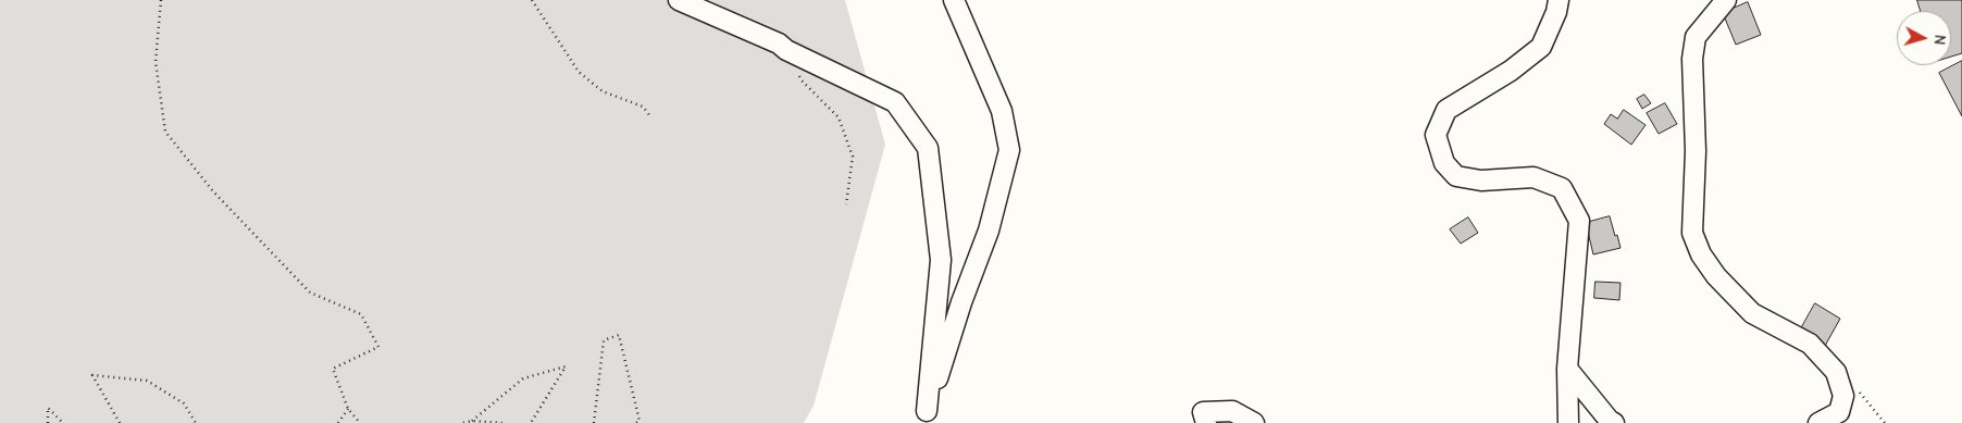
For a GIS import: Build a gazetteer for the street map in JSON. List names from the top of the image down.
{
  "north": "right"
}
